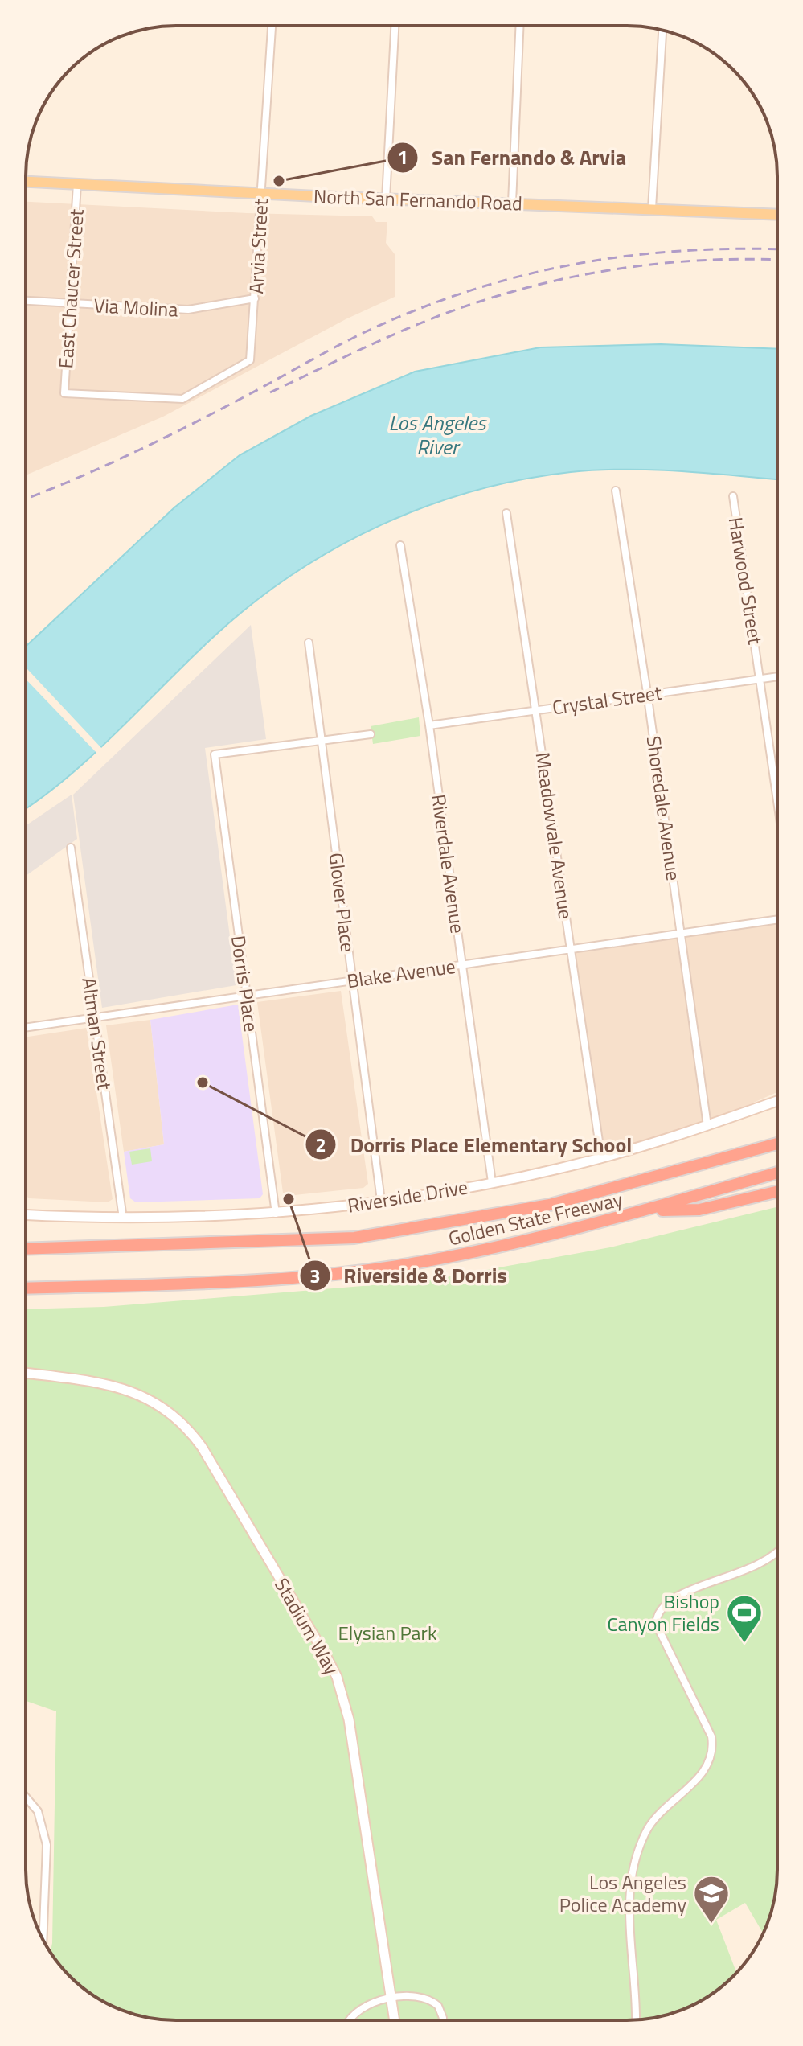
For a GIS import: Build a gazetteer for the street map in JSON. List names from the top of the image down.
{
  "streets": {
    "highway": ["Golden State Freeway"],
    "main road": ["North San Fernando Road", "Riverside Drive", "Stadium Way"],
    "street": [
      "Arvia Street",
      "East Chaucer Street",
      "Via Molina",
      "Harwood Street",
      "Crystal Street",
      "Shoredale Avenue",
      "Meadowvale Avenue",
      "Riverdale Avenue",
      "Glover Place",
      "Blake Avenue",
      "Dorris Place",
      "Altman Street"
    ]
  },
  "crossings": [
    ["North San Fernando Road", "Arvia Street"],
    ["North San Fernando Road", "East Chaucer Street"],
    ["Arvia Street", "East Chaucer Street"],
    ["Arvia Street", "Via Molina"],
    ["East Chaucer Street", "Via Molina"],
    ["Harwood Street", "Crystal Street"],
    ["Crystal Street", "Shoredale Avenue"],
    ["Crystal Street", "Meadowvale Avenue"],
    ["Crystal Street", "Riverdale Avenue"],
    ["Shoredale Avenue", "Blake Avenue"],
    ["Shoredale Avenue", "Riverside Drive"],
    ["Meadowvale Avenue", "Blake Avenue"],
    ["Meadowvale Avenue", "Riverside Drive"],
    ["Riverdale Avenue", "Blake Avenue"],
    ["Riverdale Avenue", "Riverside Drive"],
    ["Glover Place", "Blake Avenue"],
    ["Glover Place", "Dorris Place"],
    ["Glover Place", "Riverside Drive"],
    ["Blake Avenue", "Dorris Place"],
    ["Blake Avenue", "Altman Street"],
    ["Dorris Place", "Riverside Drive"],
    ["Altman Street", "Riverside Drive"]
  ],
  "water": ["Los Angeles River"],
  "parks": ["Elysian Park"],
  "places": {
    "other": ["San Fernando & Arvia", "Dorris Place Elementary School", "Riverside & Dorris"],
    "sports": ["Bishop Canyon Fields"],
    "school or university": ["Los Angeles Police Academy"]
  }
}
